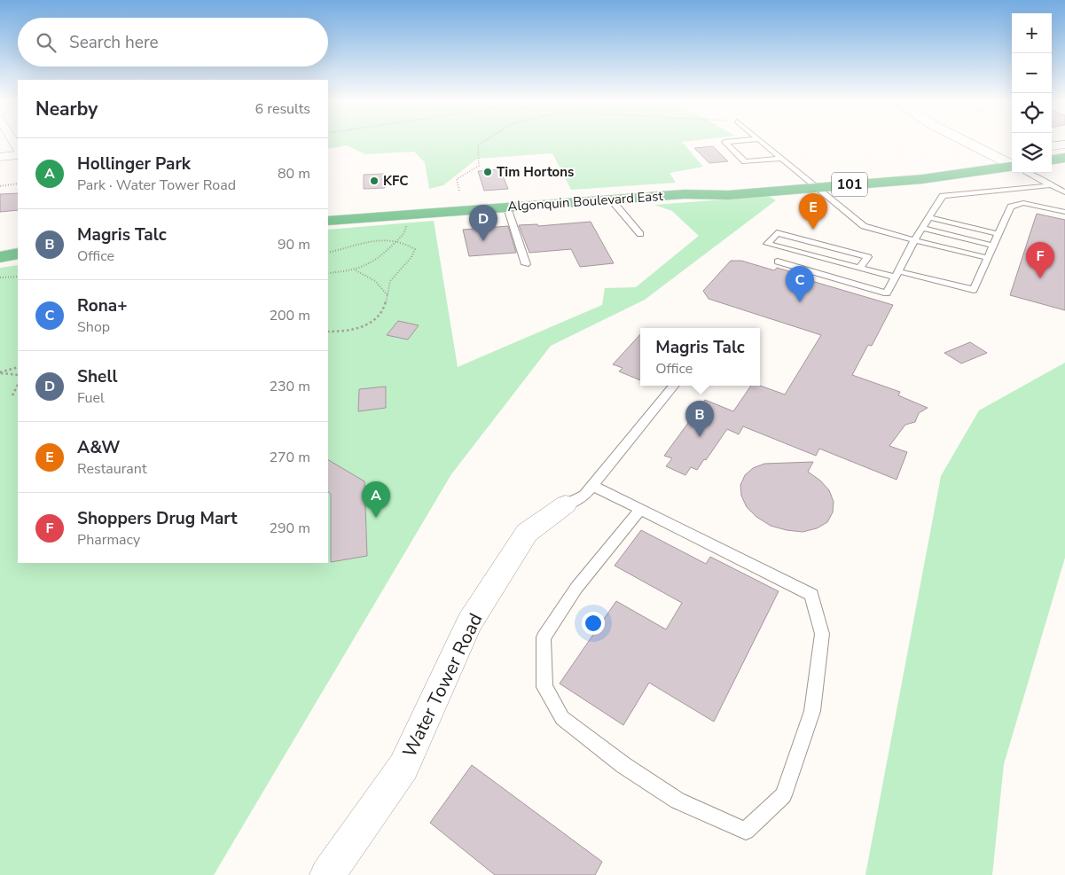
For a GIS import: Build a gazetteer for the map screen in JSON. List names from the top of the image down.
{
  "streets": {
    "main road": ["101", "Algonquin Boulevard East"],
    "street": ["Water Tower Road"]
  },
  "places": ["Tim Hortons", "KFC"],
  "page": {
    "map_buttons": ["+", "−"],
    "search": "Search here",
    "heading": ["Nearby", "6 results"],
    "list": [
      {
        "mark": "A",
        "name": "Hollinger Park",
        "note": "Park · Water Tower Road",
        "value": "80 m"
      },
      {
        "mark": "B",
        "name": "Magris Talc",
        "note": "Office",
        "value": "90 m"
      },
      {
        "mark": "C",
        "name": "Rona+",
        "note": "Shop",
        "value": "200 m"
      },
      {
        "mark": "D",
        "name": "Shell",
        "note": "Fuel",
        "value": "230 m"
      },
      {
        "mark": "E",
        "name": "A&W",
        "note": "Restaurant",
        "value": "270 m"
      },
      {
        "mark": "F",
        "name": "Shoppers Drug Mart",
        "note": "Pharmacy",
        "value": "290 m"
      }
    ],
    "pins": [
      "E",
      "D",
      "F",
      "C",
      "B",
      "A"
    ],
    "popup": ["Magris Talc", "Office"]
  }
}
